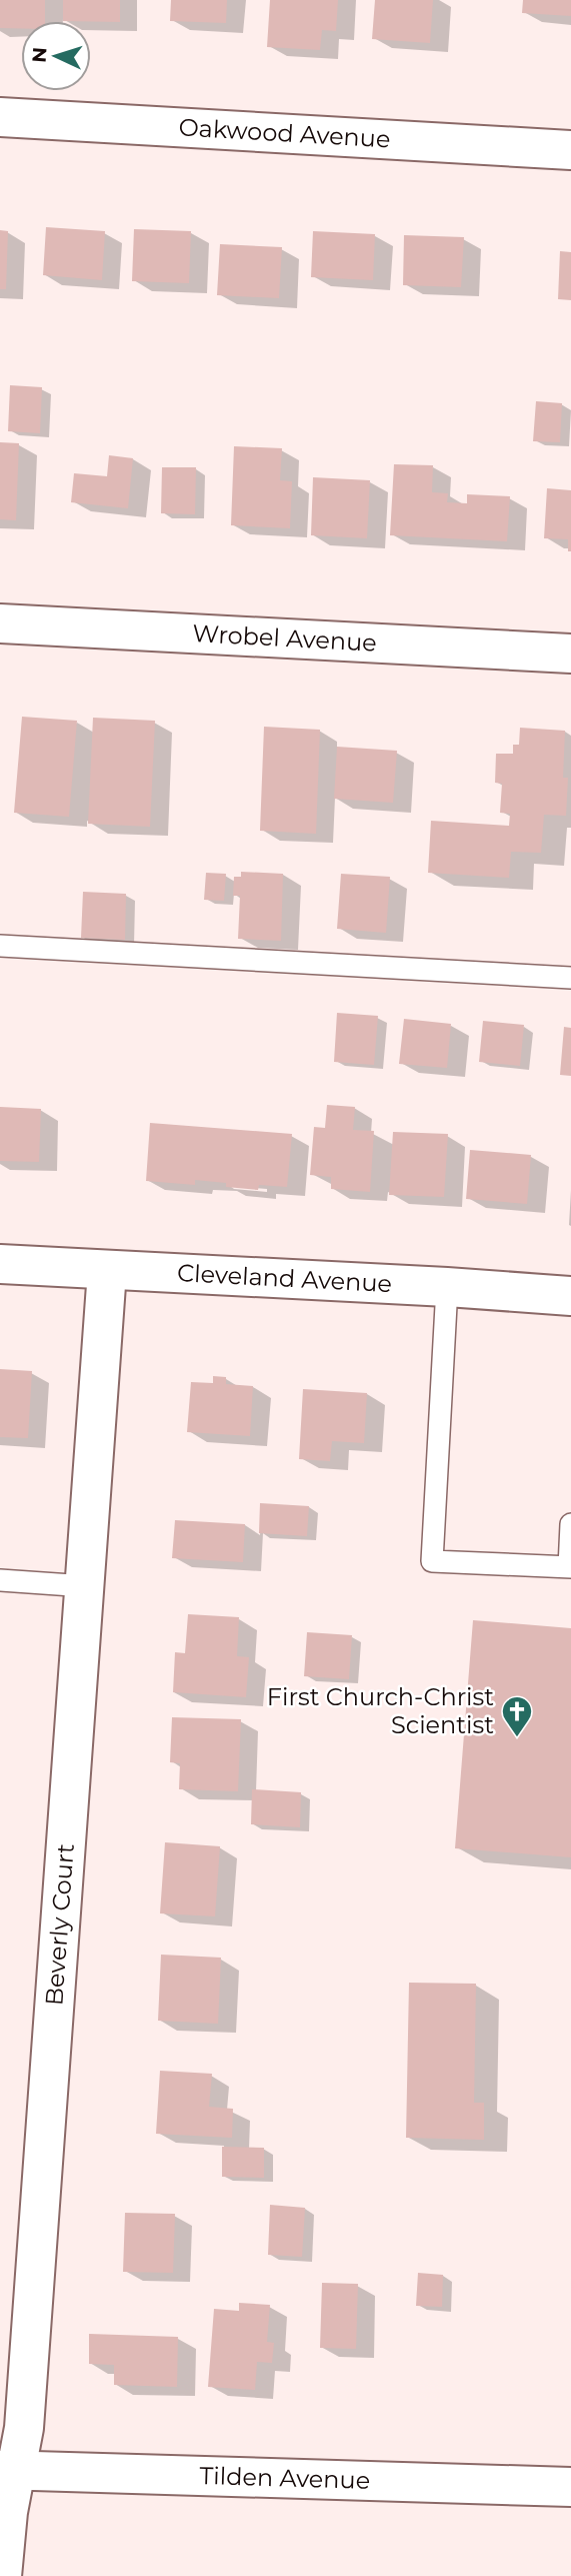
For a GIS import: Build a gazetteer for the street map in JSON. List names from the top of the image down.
{
  "streets": {
    "street": [
      "Oakwood Avenue",
      "Wrobel Avenue",
      "Cleveland Avenue",
      "Beverly Court",
      "Tilden Avenue"
    ]
  },
  "crossings": [
    ["Cleveland Avenue", "Beverly Court"],
    ["Beverly Court", "Tilden Avenue"]
  ],
  "places": {
    "church": ["First Church-Christ Scientist"]
  },
  "north": "left"
}
